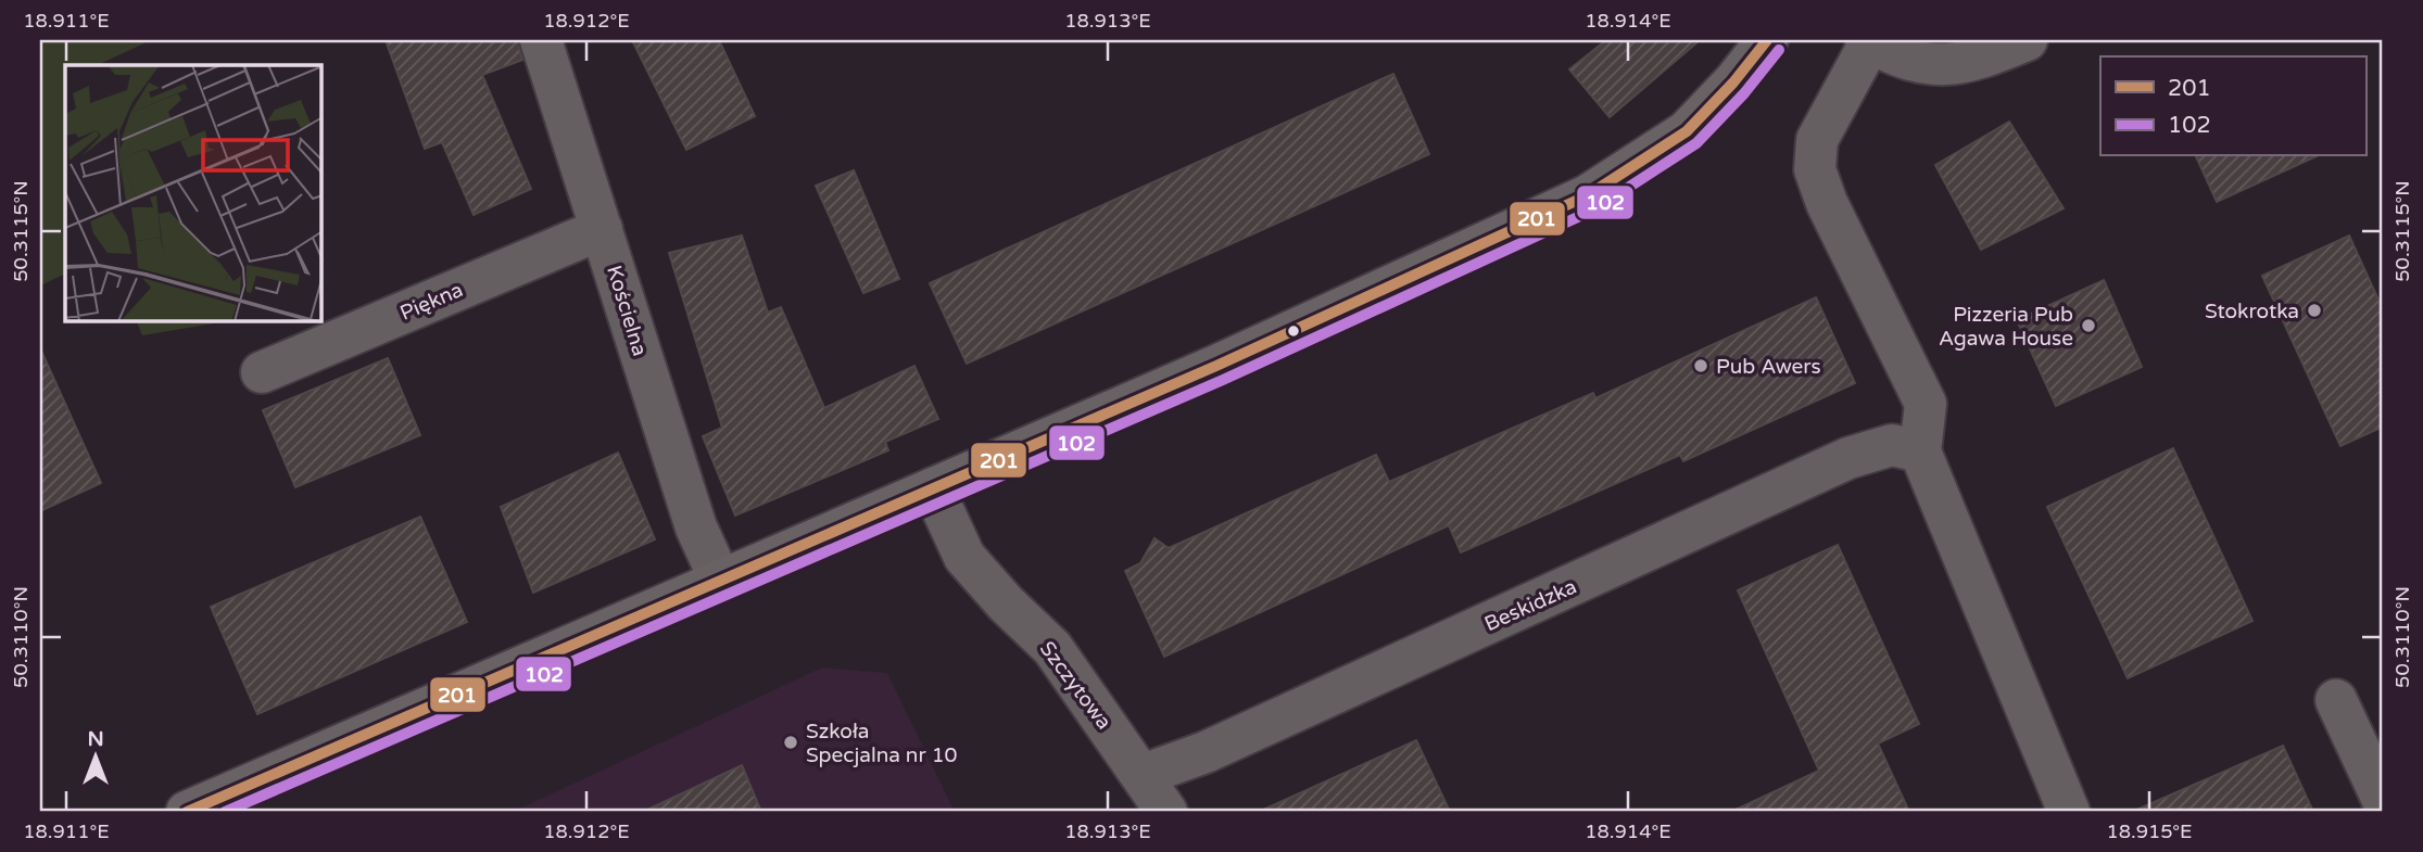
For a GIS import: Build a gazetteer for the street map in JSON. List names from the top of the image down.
{
  "streets": {
    "street": [
      "Piękna",
      "Kościelna",
      "Beskidzka",
      "Szczytowa"
    ]
  },
  "crossings": [
    ["Piękna", "Kościelna"],
    ["Beskidzka", "Szczytowa"]
  ],
  "places": [
    "Stokrotka",
    "Pizzeria Pub Agawa House",
    "Pub Awers",
    "Szkoła Specjalna nr 10"
  ],
  "lines": ["transit line 201", "transit line 102"],
  "legend": ["201", "102"],
  "north": "top",
  "coordinates": [
    "18.911°E",
    "18.912°E",
    "18.913°E",
    "18.914°E",
    "50.3115°N",
    "50.3110°N",
    "18.915°E"
  ]
}
